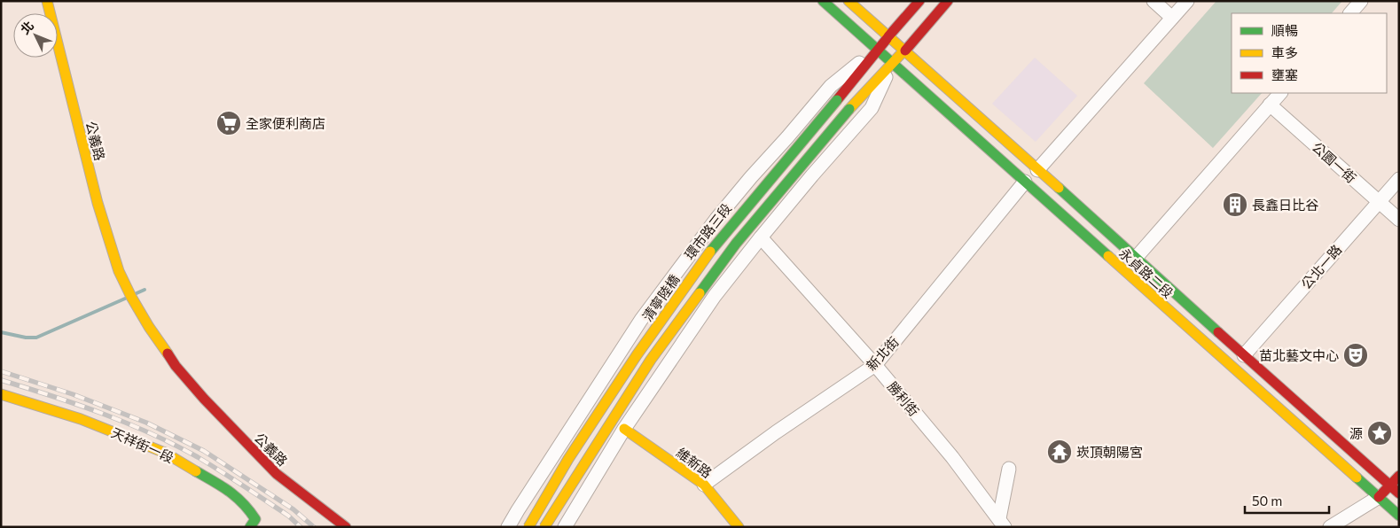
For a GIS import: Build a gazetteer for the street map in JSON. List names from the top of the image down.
{
  "streets": {
    "main road": [
      "公義路",
      "永貞路二段",
      "清寧陸橋",
      "天祥街一段",
      "維新路"
    ],
    "street": [
      "公園一街",
      "環市路三段",
      "公北一路",
      "新北街",
      "勝利街"
    ]
  },
  "crossings": [
    ["公園一街", "公北一路"],
    ["環市路三段", "永貞路二段"],
    ["環市路三段", "清寧陸橋"],
    ["公北一路", "永貞路二段"],
    ["永貞路二段", "清寧陸橋"],
    ["永貞路二段", "新北街"],
    ["新北街", "勝利街"],
    ["新北街", "維新路"]
  ],
  "places": {
    "supermarket": ["全家便利商店"],
    "building": ["長鑫日比谷"],
    "theatre": ["苗北藝文中心"],
    "place": ["源"],
    "temple": ["崁頂朝陽宮"]
  },
  "legend": ["順暢", "車多", "壅塞"],
  "scale_bar": "50 m",
  "north": "top left"
}
